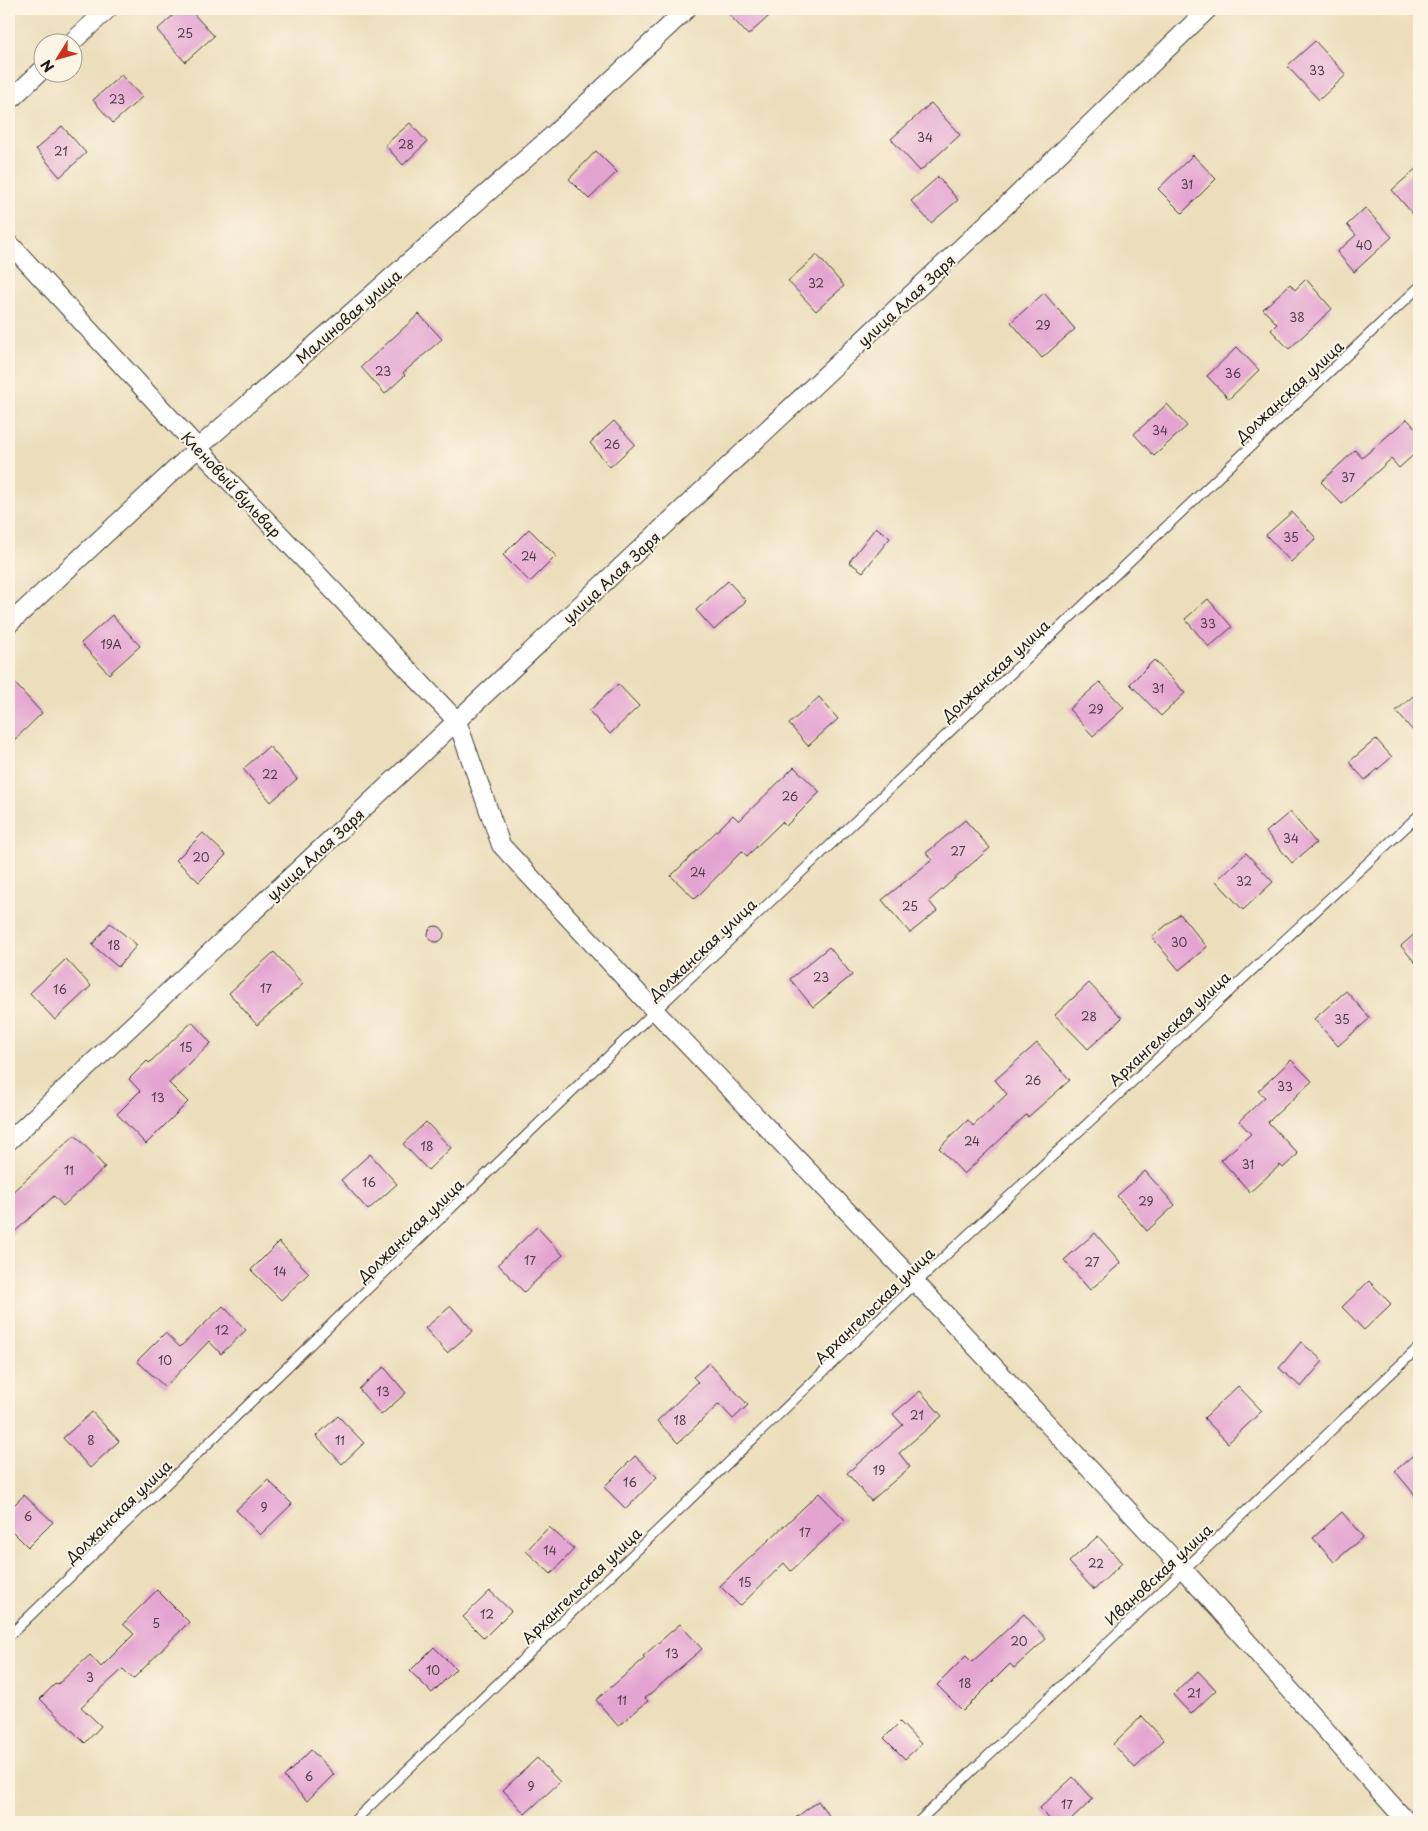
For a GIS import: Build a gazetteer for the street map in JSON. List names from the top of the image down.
{
  "streets": {
    "street": ["улица Алая Заря", "Малиновая улица", "Кленовый бульвар"],
    "lane": ["Должанская улица", "Архангельская улица", "Ивановская улица"]
  },
  "crossings": [
    ["улица Алая Заря", "Кленовый бульвар"],
    ["Малиновая улица", "Кленовый бульвар"]
  ],
  "house_numbers": [
    "25",
    "33",
    "23",
    "34",
    "28",
    "21",
    "31",
    "40",
    "32",
    "38",
    "29",
    "23",
    "36",
    "34",
    "26",
    "37",
    "35",
    "24",
    "33",
    "19А",
    "31",
    "29",
    "22",
    "26",
    "34",
    "27",
    "20",
    "24",
    "32",
    "25",
    "30",
    "18",
    "23",
    "17",
    "16",
    "28",
    "35",
    "15",
    "26",
    "33",
    "13",
    "24",
    "18",
    "31",
    "11",
    "16",
    "29",
    "17",
    "27",
    "14",
    "12",
    "10",
    "13",
    "21",
    "18",
    "8",
    "11",
    "19",
    "16",
    "9",
    "6",
    "17",
    "14",
    "22",
    "15",
    "12",
    "5",
    "20",
    "13",
    "10",
    "3",
    "18",
    "21",
    "11",
    "6",
    "9",
    "17"
  ],
  "north": "bottom left"
}
